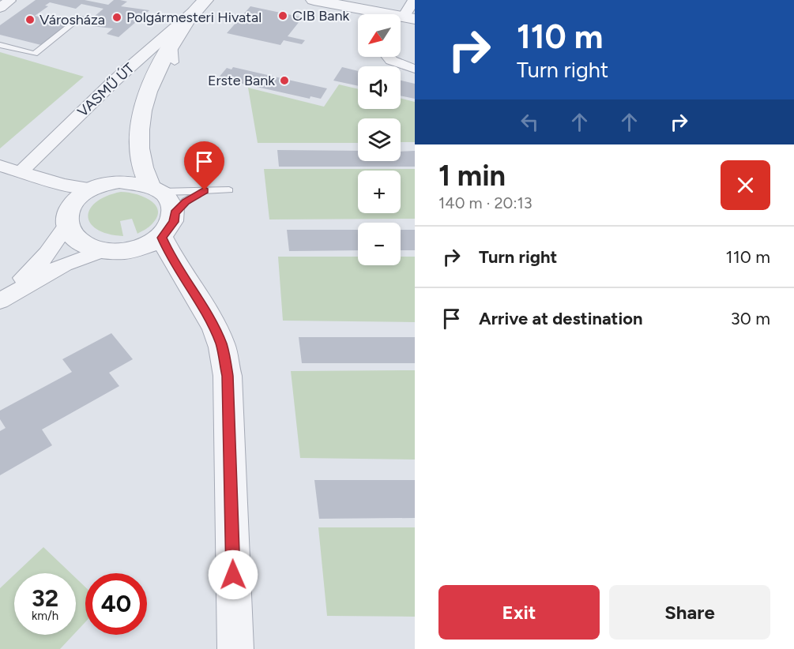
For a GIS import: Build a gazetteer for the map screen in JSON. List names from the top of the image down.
{
  "streets": {
    "street": ["VASMŰ ÚT"]
  },
  "places": [
    "CIB Bank",
    "Polgármesteri Hivatal",
    "Városháza",
    "Erste Bank"
  ],
  "north": "bottom left",
  "page": {
    "turn": ["110 m", "Turn right"],
    "map_buttons": ["+", "−"],
    "heading": ["1 min", "140 m · 20:13"],
    "list": [
      {
        "name": "Turn right",
        "value": "110 m"
      },
      {
        "name": "Arrive at destination",
        "value": "30 m"
      }
    ],
    "speed": "32 km/h",
    "limit": "40",
    "buttons": ["Exit", "Share"]
  }
}
